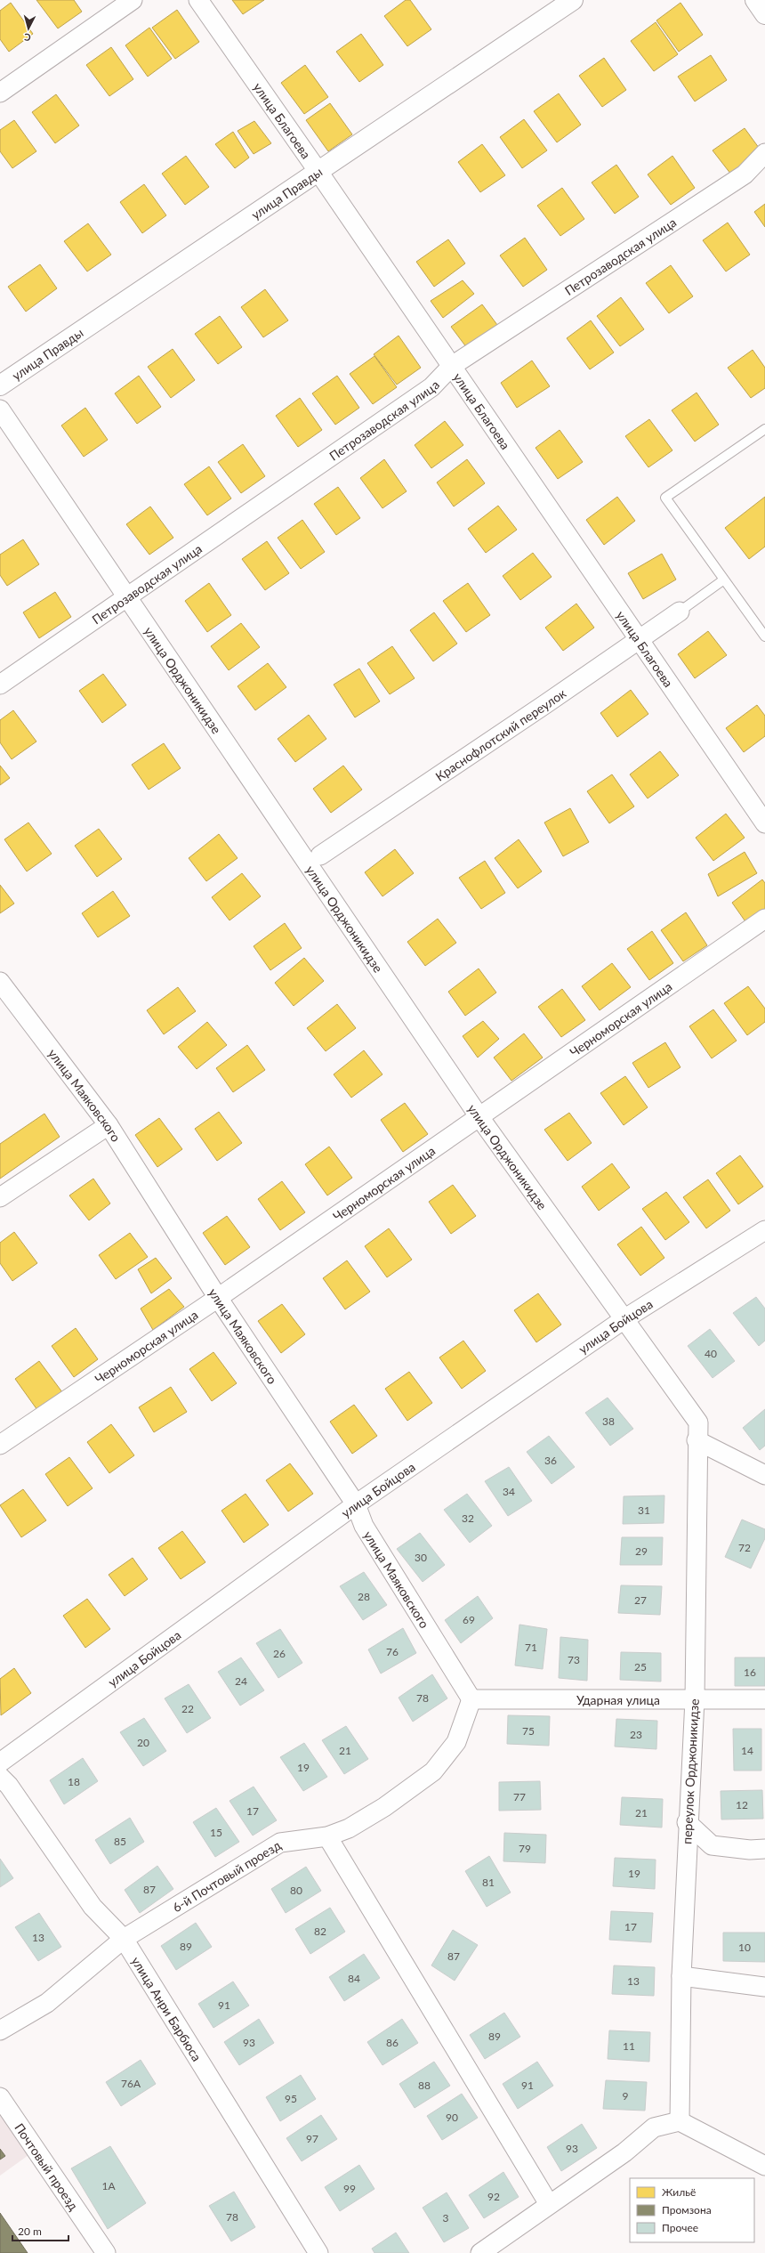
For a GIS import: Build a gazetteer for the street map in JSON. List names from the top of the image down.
{
  "streets": {
    "street": [
      "улица Благоева",
      "улица Правды",
      "Петрозаводская улица",
      "улица Орджоникидзе",
      "Краснофлотский переулок",
      "Черноморская улица",
      "улица Маяковского",
      "улица Бойцова",
      "Ударная улица",
      "переулок Орджоникидзе",
      "6-й Почтовый проезд",
      "улица Анри Барбюса",
      "Почтовый проезд"
    ]
  },
  "crossings": [
    ["улица Благоева", "улица Правды"],
    ["улица Благоева", "Петрозаводская улица"],
    ["улица Благоева", "Краснофлотский переулок"],
    ["Петрозаводская улица", "улица Орджоникидзе"],
    ["улица Орджоникидзе", "Черноморская улица"],
    ["улица Орджоникидзе", "улица Бойцова"],
    ["улица Орджоникидзе", "переулок Орджоникидзе"],
    ["Черноморская улица", "улица Маяковского"],
    ["улица Маяковского", "улица Бойцова"],
    ["улица Маяковского", "Ударная улица"],
    ["улица Маяковского", "6-й Почтовый проезд"],
    ["Ударная улица", "переулок Орджоникидзе"],
    ["Ударная улица", "6-й Почтовый проезд"],
    ["6-й Почтовый проезд", "улица Анри Барбюса"]
  ],
  "house_numbers": [
    "40",
    "38",
    "36",
    "34",
    "31",
    "32",
    "72",
    "29",
    "30",
    "28",
    "27",
    "69",
    "71",
    "76",
    "26",
    "73",
    "25",
    "16",
    "24",
    "78",
    "22",
    "75",
    "23",
    "20",
    "21",
    "14",
    "19",
    "18",
    "77",
    "12",
    "17",
    "21",
    "15",
    "85",
    "79",
    "19",
    "81",
    "87",
    "80",
    "17",
    "82",
    "13",
    "89",
    "10",
    "87",
    "84",
    "13",
    "91",
    "89",
    "93",
    "86",
    "11",
    "76А",
    "88",
    "91",
    "9",
    "95",
    "90",
    "97",
    "93",
    "1А",
    "99",
    "92",
    "78",
    "3"
  ],
  "legend": ["Жильё", "Промзона", "Прочее"],
  "scale_bar": "20 m",
  "north": "bottom"
}
